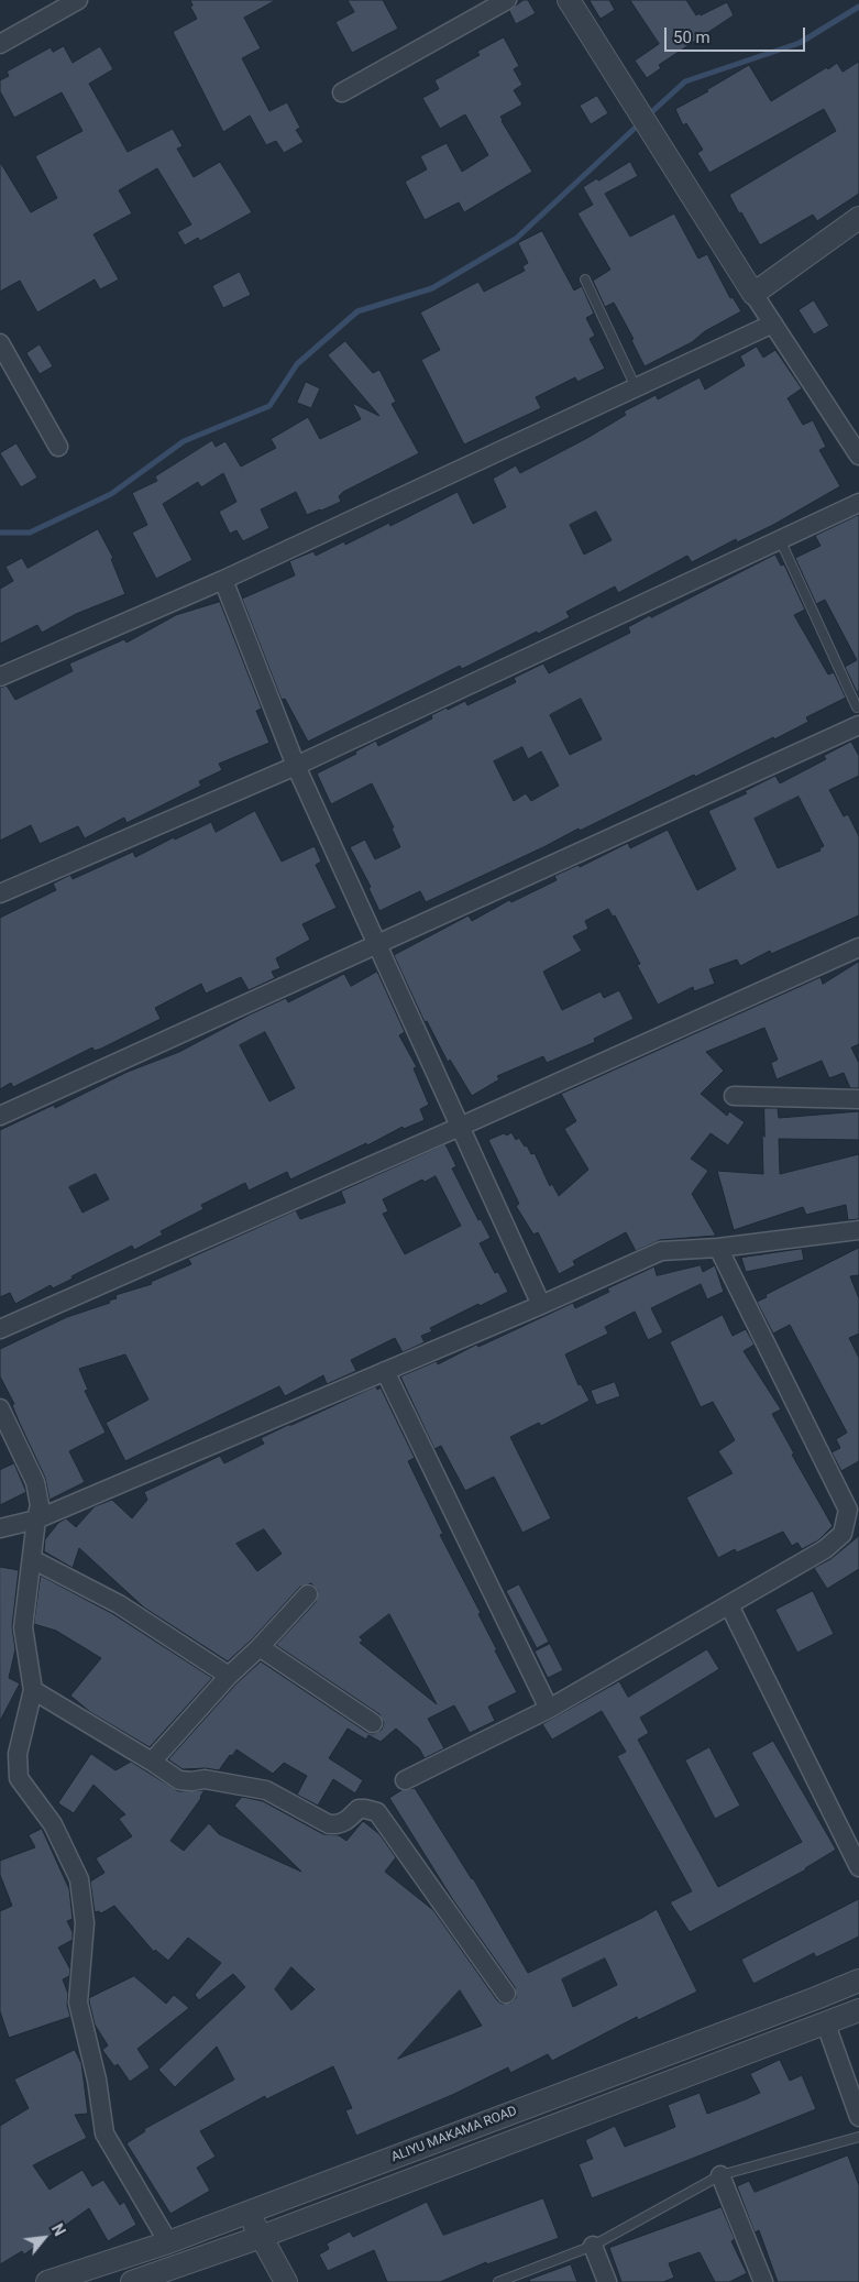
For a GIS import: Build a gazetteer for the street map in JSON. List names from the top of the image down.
{
  "streets": {
    "street": ["ALIYU MAKAMA ROAD"]
  },
  "scale_bar": "50 m",
  "north": "top right"
}
